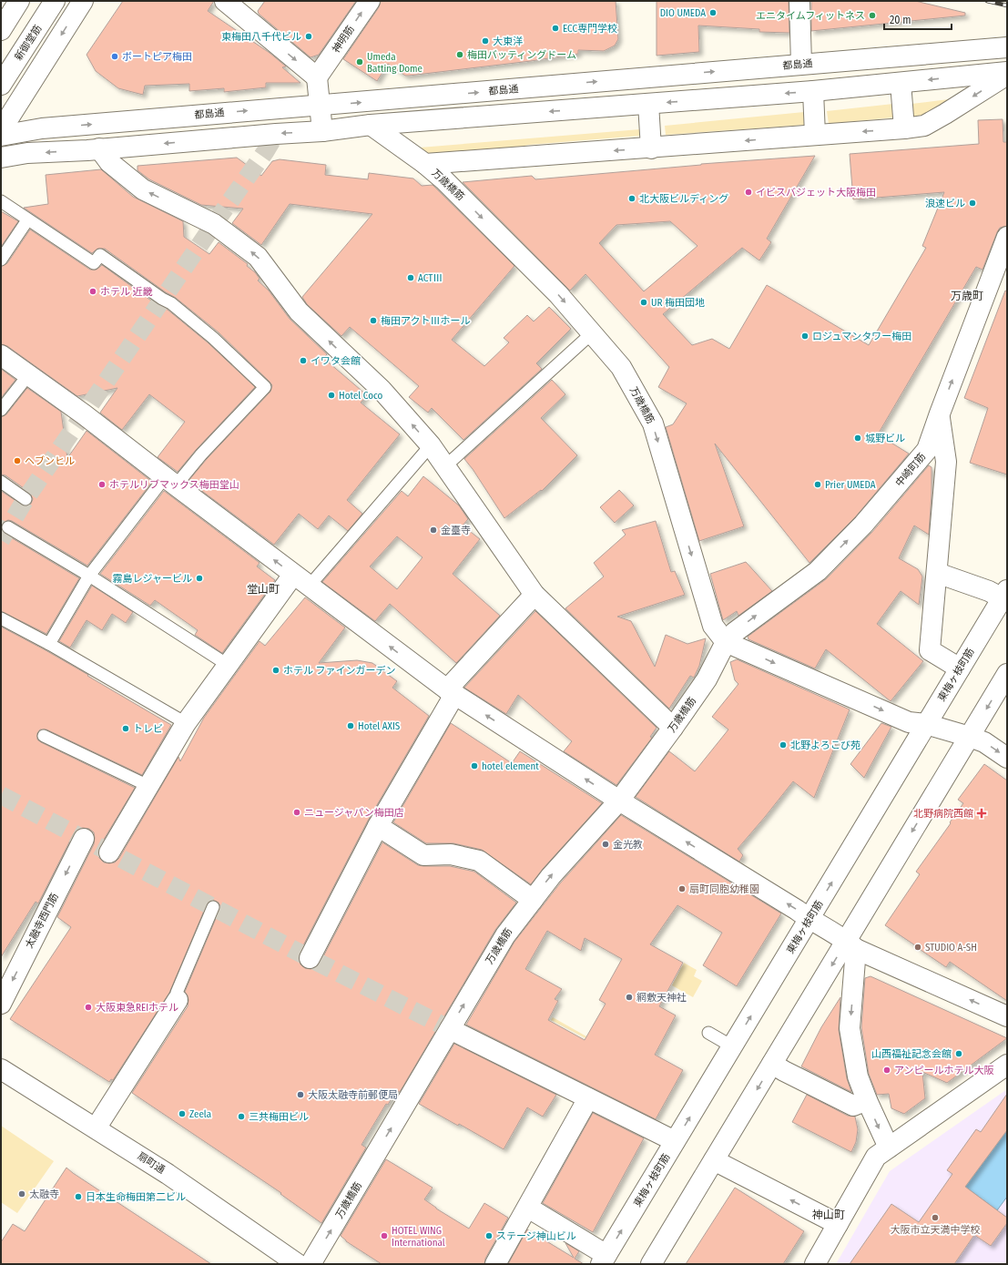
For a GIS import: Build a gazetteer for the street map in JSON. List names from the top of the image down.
{
  "streets": {
    "main road": [
      "神明筋",
      "新御堂筋",
      "都島通",
      "万歳橋筋",
      "中崎町筋",
      "東梅ヶ枝町筋",
      "太融寺西門筋",
      "扇町通"
    ]
  },
  "crossings": [
    ["万歳橋筋", "中崎町筋"]
  ],
  "one_way": ["神明筋", "中崎町筋"],
  "districts": ["万歳町", "堂山町", "神山町"],
  "places": {
    "other": [
      "DIO UMEDA",
      "エニタイムフィットネス",
      "ECC専門学校",
      "東梅田八千代ビル",
      "大東洋",
      "梅田バッティングドーム",
      "ボートピア梅田",
      "Umeda Batting Dome",
      "イビスバジェット大阪梅田",
      "北大阪ビルディング",
      "浪速ビル",
      "ACTⅢ",
      "ホテル 近畿",
      "UR 梅田団地",
      "梅田アクトⅢホール",
      "ロジュマンタワー梅田",
      "イワタ会館",
      "Hotel Coco",
      "城野ビル",
      "ヘブンヒル",
      "ホテルリブマックス梅田堂山",
      "Prier UMEDA",
      "金臺寺",
      "霧島レジャービル",
      "ホテル ファインガーデン",
      "Hotel AXIS",
      "トレビ",
      "北野よろこび苑",
      "hotel element",
      "ニュージャパン梅田店",
      "金光教",
      "扇町同胞幼稚園",
      "STUDIO A-SH",
      "網敷天神社",
      "大阪東急REIホテル",
      "山西福祉記念会館",
      "アンピールホテル大阪",
      "大阪太融寺前郵便局",
      "Zeela",
      "三共梅田ビル",
      "太融寺",
      "日本生命梅田第二ビル",
      "大阪市立天満中学校",
      "HOTEL WING International",
      "ステージ神山ビル"
    ],
    "health": ["北野病院西館"]
  },
  "scale_bar": "20 m"
}
